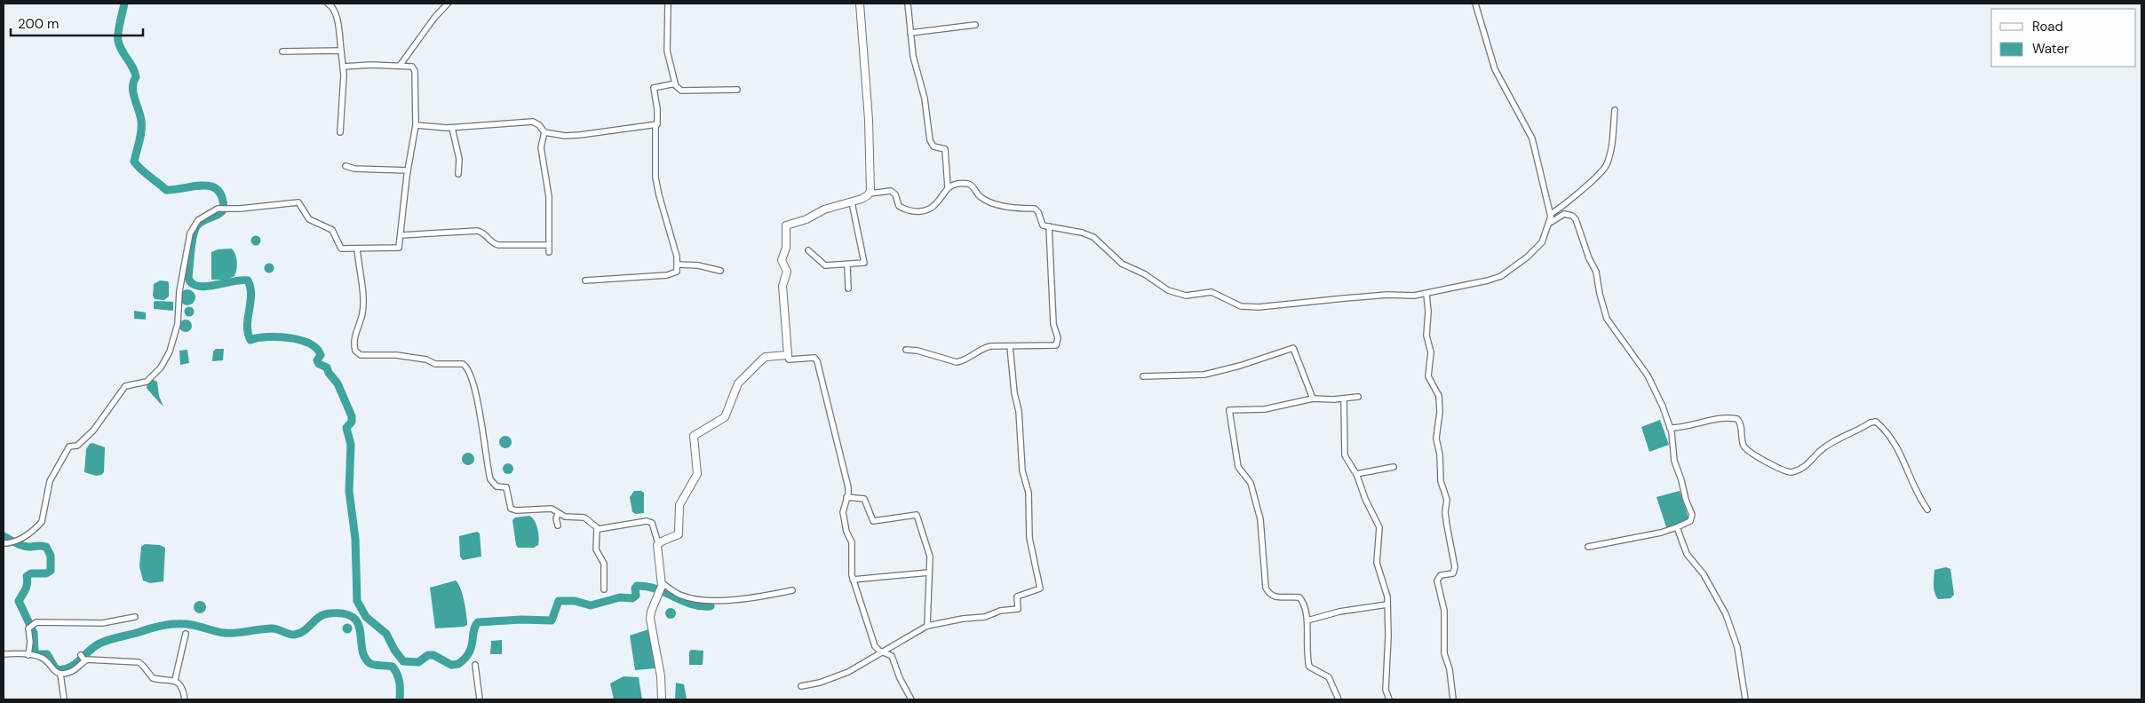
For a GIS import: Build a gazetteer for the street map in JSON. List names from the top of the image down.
{
  "legend": ["Road", "Water"],
  "scale_bar": "200 m"
}
